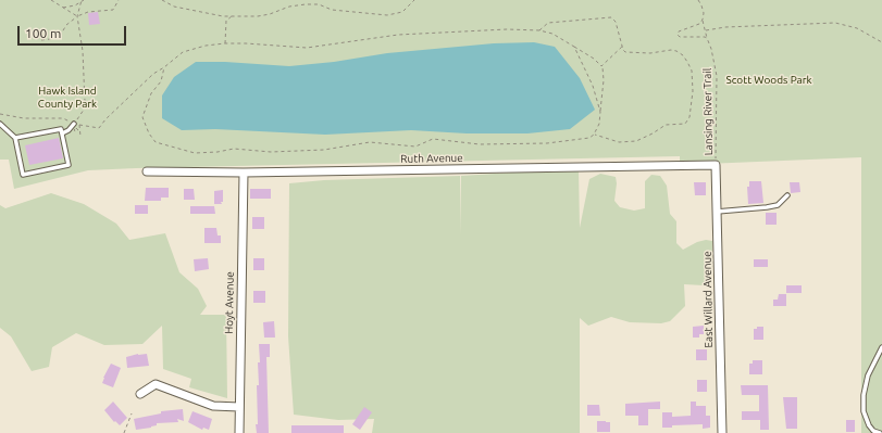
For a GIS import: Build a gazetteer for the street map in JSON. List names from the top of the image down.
{
  "streets": {
    "street": ["Ruth Avenue", "East Willard Avenue", "Hoyt Avenue"],
    "path": ["Lansing River Trail"]
  },
  "crossings": [
    ["Lansing River Trail", "Ruth Avenue"],
    ["Lansing River Trail", "East Willard Avenue"],
    ["Ruth Avenue", "East Willard Avenue"],
    ["Ruth Avenue", "Hoyt Avenue"]
  ],
  "parks": ["Scott Woods Park", "Hawk Island County Park"],
  "scale_bar": "100 m"
}
